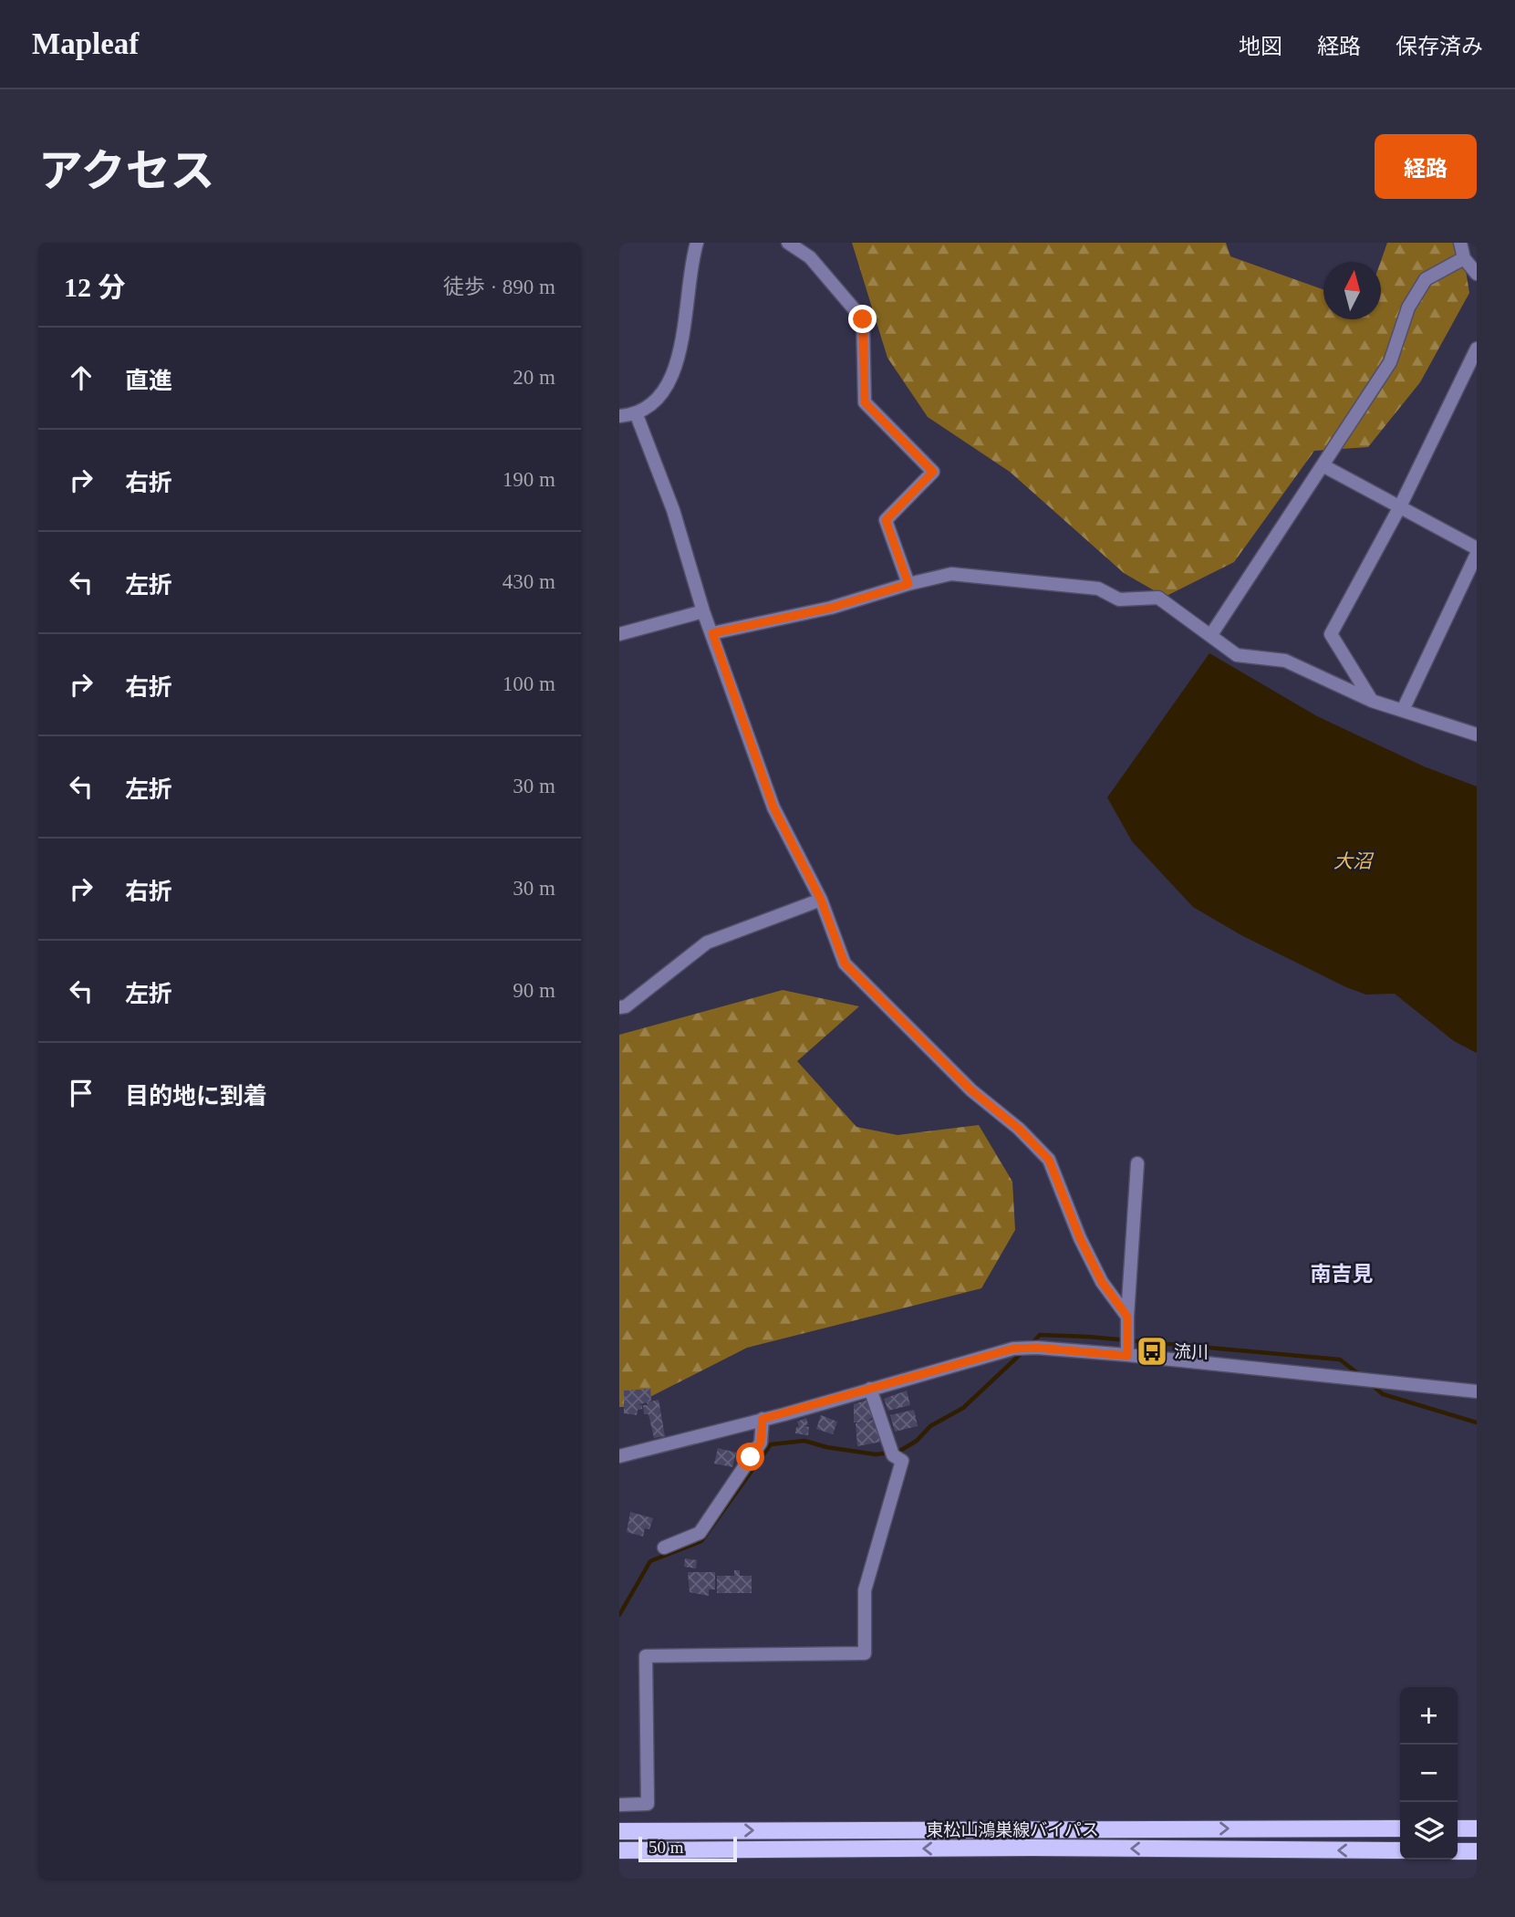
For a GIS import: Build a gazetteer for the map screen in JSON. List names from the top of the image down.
{
  "streets": {
    "main road": ["東松山鴻巣線バイパス"]
  },
  "districts": ["南吉見"],
  "water": ["大沼"],
  "places": {
    "bus stop": ["流川"]
  },
  "scale_bar": "50 m",
  "north": "top",
  "page": {
    "header": "Mapleaf",
    "nav": ["地図", "経路", "保存済み"],
    "title": "アクセス",
    "buttons": "経路",
    "heading": ["12 分", "徒歩 · 890 m"],
    "list": [
      ["直進", "20 m"],
      ["右折", "190 m"],
      ["左折", "430 m"],
      ["右折", "100 m"],
      ["左折", "30 m"],
      ["右折", "30 m"],
      ["左折", "90 m"],
      "目的地に到着"
    ],
    "map_buttons": ["+", "−"],
    "scale": "50 m"
  }
}
